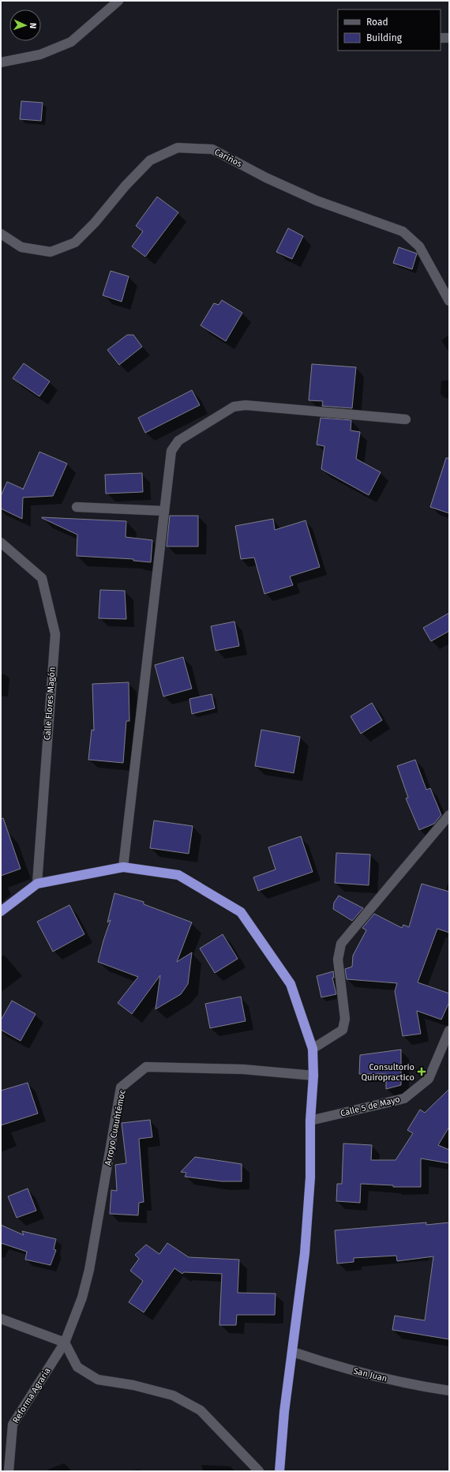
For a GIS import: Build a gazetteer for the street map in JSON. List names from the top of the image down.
{
  "streets": {
    "street": [
      "Cariños",
      "Calle Flores Magón",
      "Calle 5 de Mayo",
      "Arroyo Cuauhtémoc",
      "San Juan",
      "Reforma Agraria"
    ]
  },
  "crossings": [
    ["Arroyo Cuauhtémoc", "Reforma Agraria"]
  ],
  "places": {
    "health": ["Consultorio Quiropractico"]
  },
  "legend": ["Road", "Building"],
  "north": "right"
}
